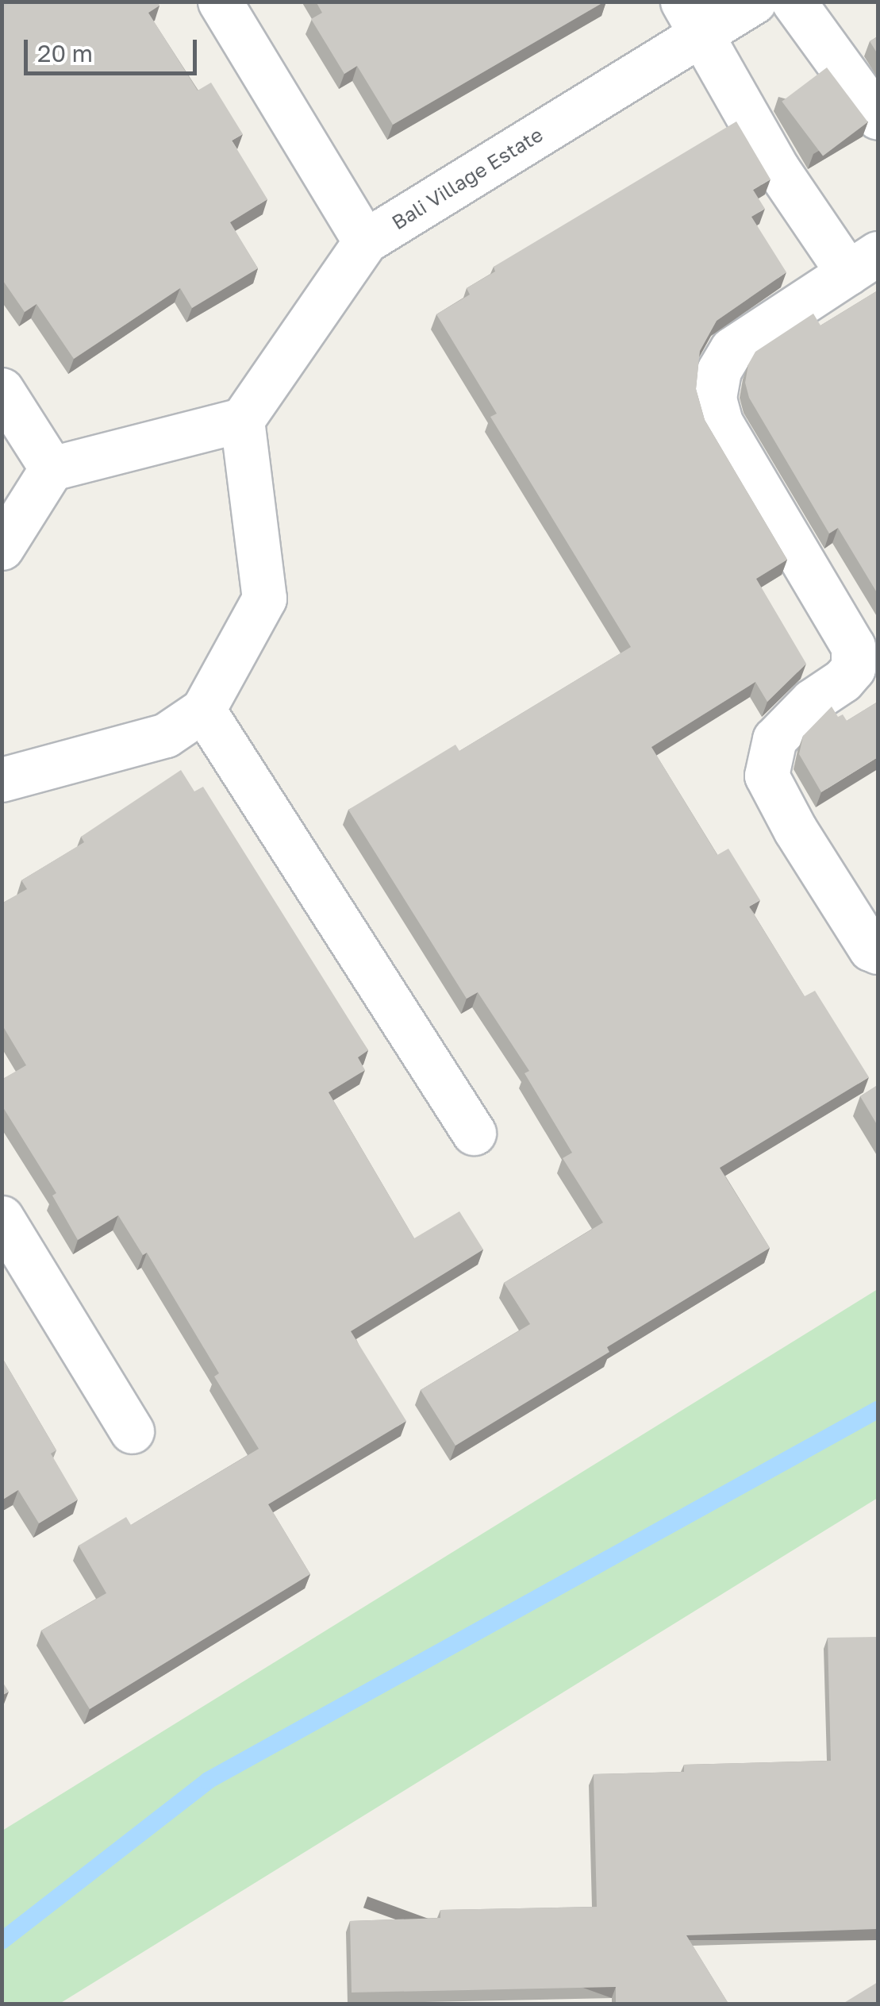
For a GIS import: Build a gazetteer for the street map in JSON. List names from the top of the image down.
{
  "streets": {
    "street": ["Bali Village Estate"]
  },
  "scale_bar": "20 m"
}
